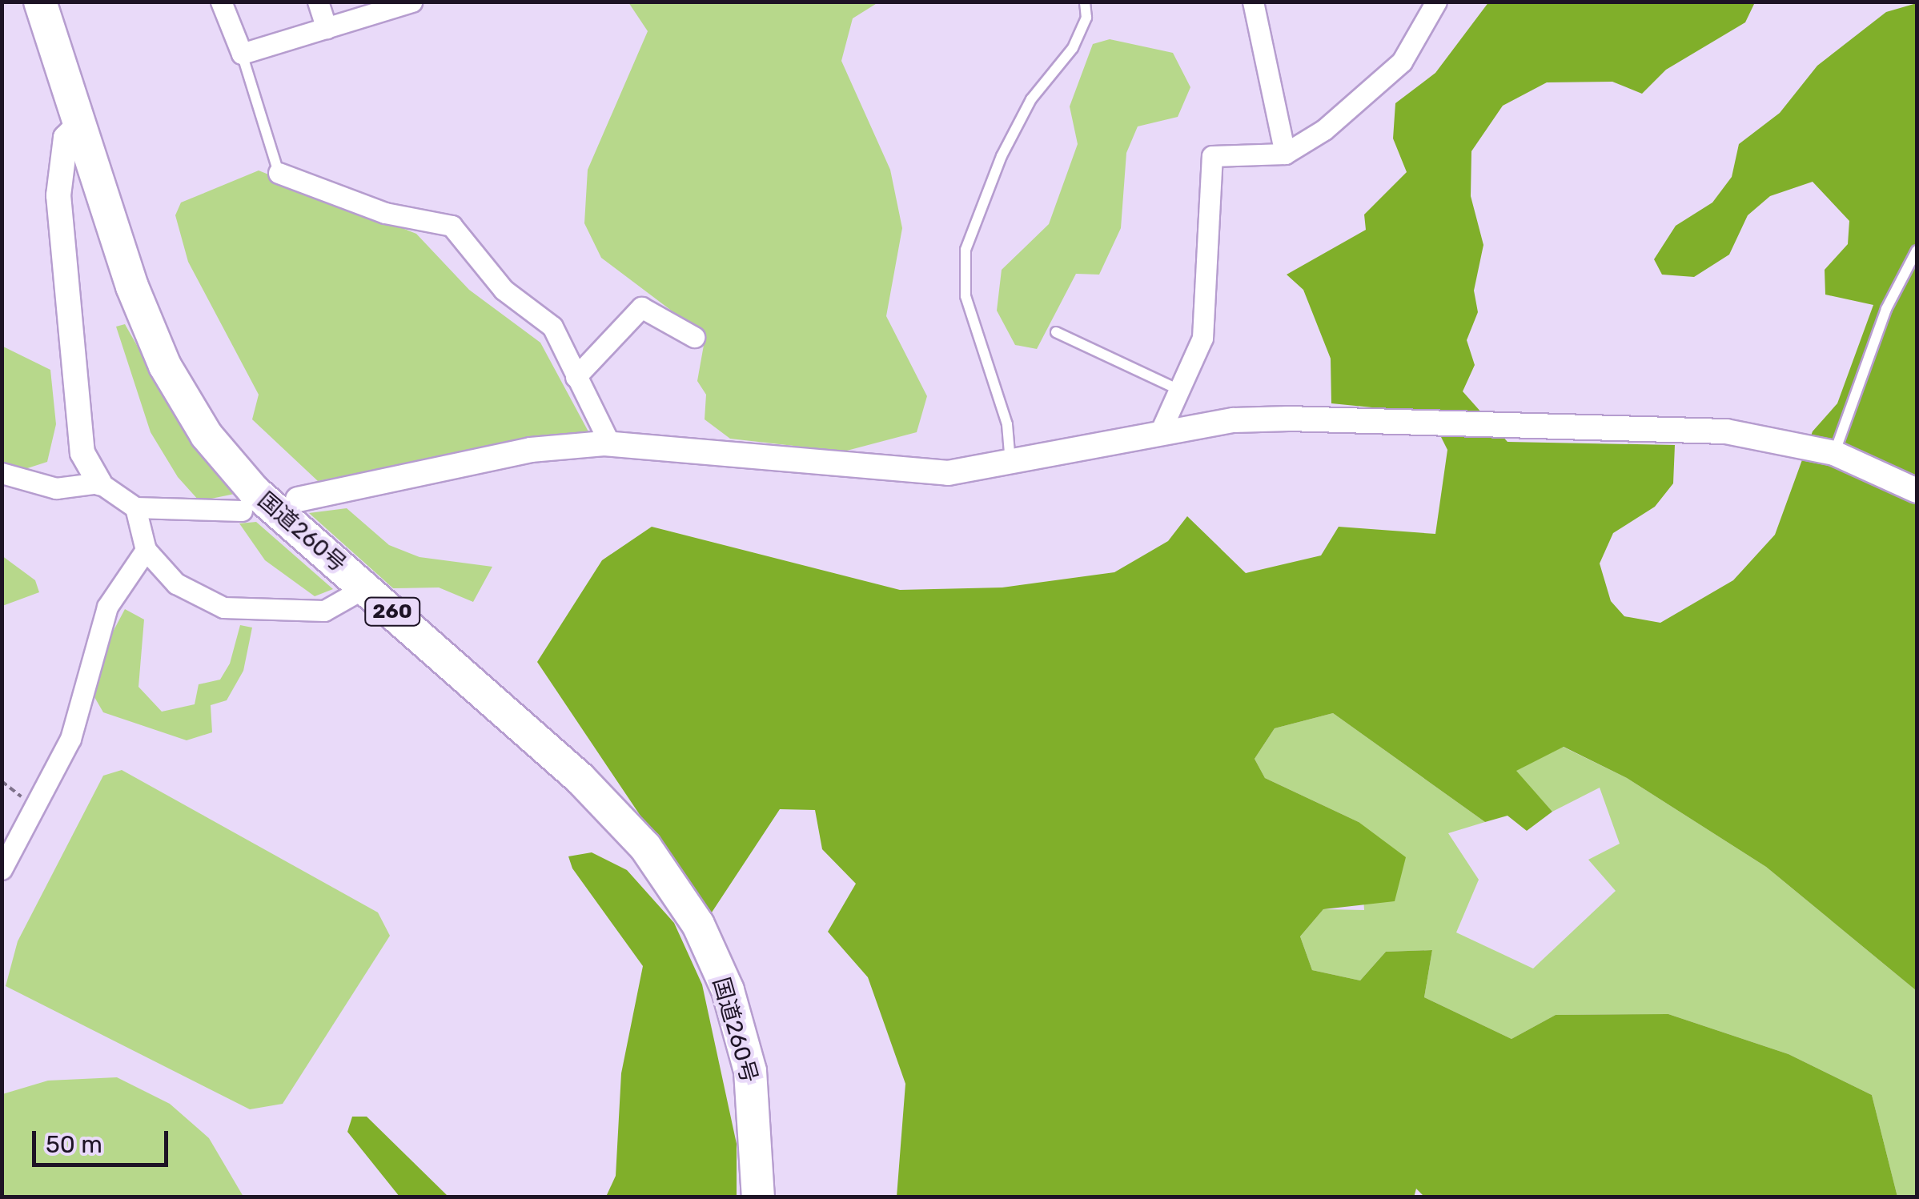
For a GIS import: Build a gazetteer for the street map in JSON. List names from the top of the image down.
{
  "streets": {
    "highway": ["国道260号", "260"]
  },
  "scale_bar": "50 m"
}
